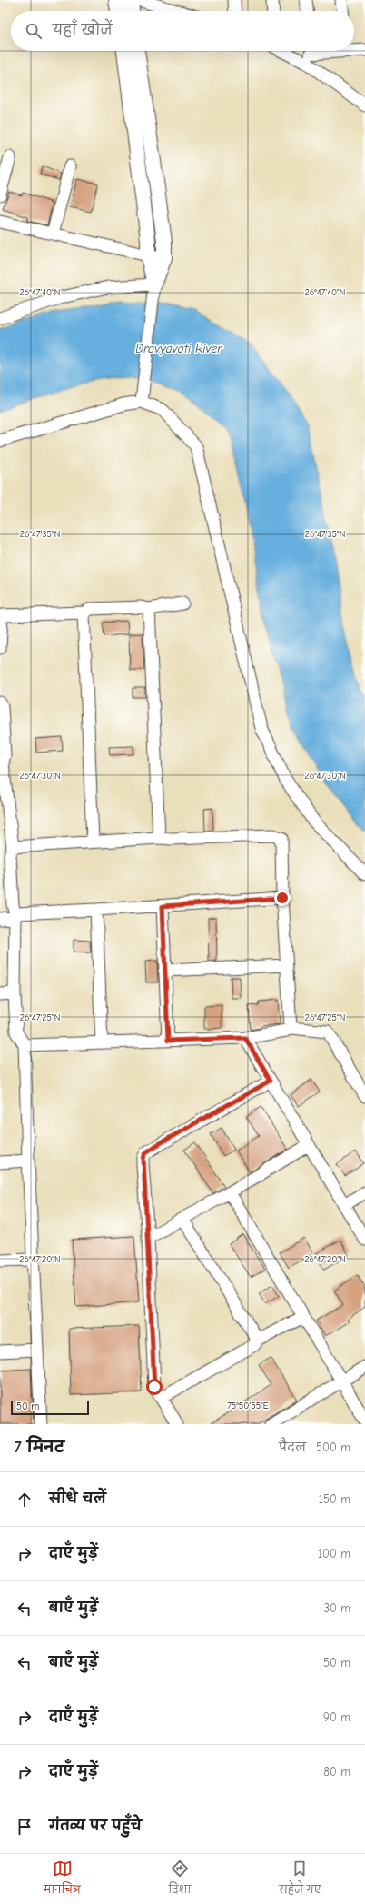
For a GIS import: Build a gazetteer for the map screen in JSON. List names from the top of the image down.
{
  "water": ["Dravyavati River"],
  "scale_bar": "50 m",
  "page": {
    "search": "यहाँ खोजें",
    "scale": "50 m",
    "heading": ["7 मिनट", "पैदल · 500 m"],
    "list": [
      ["सीधे चलें", "150 m"],
      ["दाएँ मुड़ें", "100 m"],
      ["बाएँ मुड़ें", "30 m"],
      ["बाएँ मुड़ें", "50 m"],
      ["दाएँ मुड़ें", "90 m"],
      ["दाएँ मुड़ें", "80 m"],
      "गंतव्य पर पहुँचे"
    ],
    "nav": ["मानचित्र", "दिशा", "सहेजे गए"]
  },
  "coordinates": [
    "26°47'40\"N",
    "26°47'35\"N",
    "26°47'30\"N",
    "26°47'25\"N",
    "26°47'20\"N",
    "75°50'55\"E"
  ]
}
